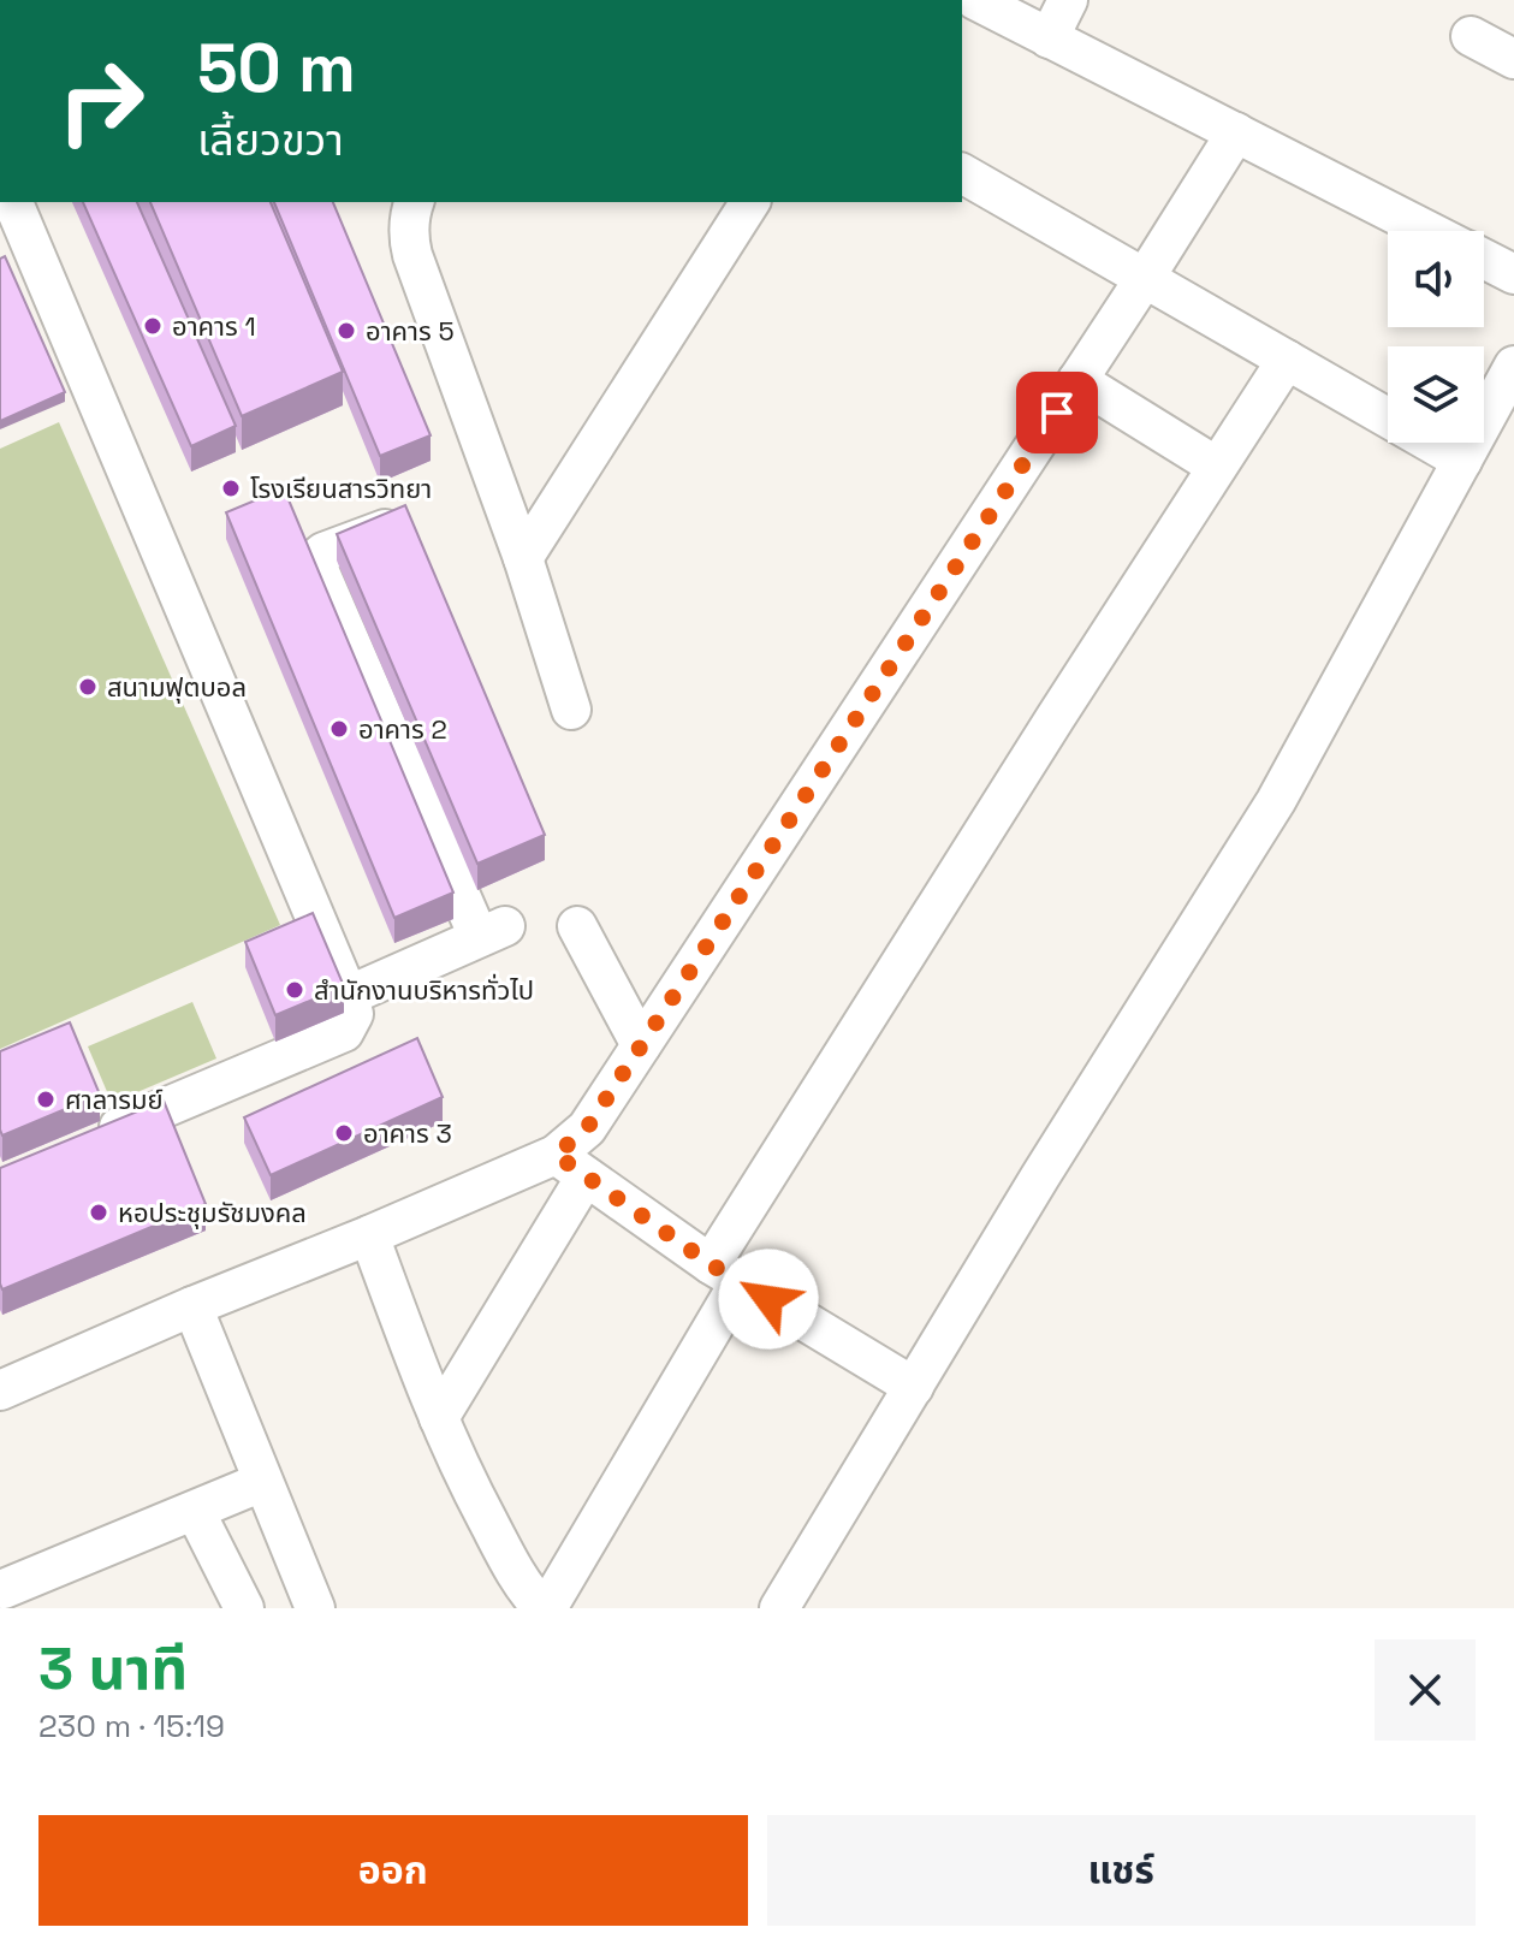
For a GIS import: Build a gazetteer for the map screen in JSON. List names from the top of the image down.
{
  "places": [
    "อาคาร 1",
    "อาคาร 5",
    "โรงเรียนสารวิทยา",
    "สนามฟุตบอล",
    "อาคาร 2",
    "สำนักงานบริหารทั่วไป",
    "ศาลารมย์",
    "อาคาร 3",
    "หอประชุมรัชมงคล"
  ],
  "page": {
    "turn": ["50 m", "เลี้ยวขวา"],
    "heading": ["3 นาที", "230 m · 15:19"],
    "buttons": ["ออก", "แชร์"]
  }
}
